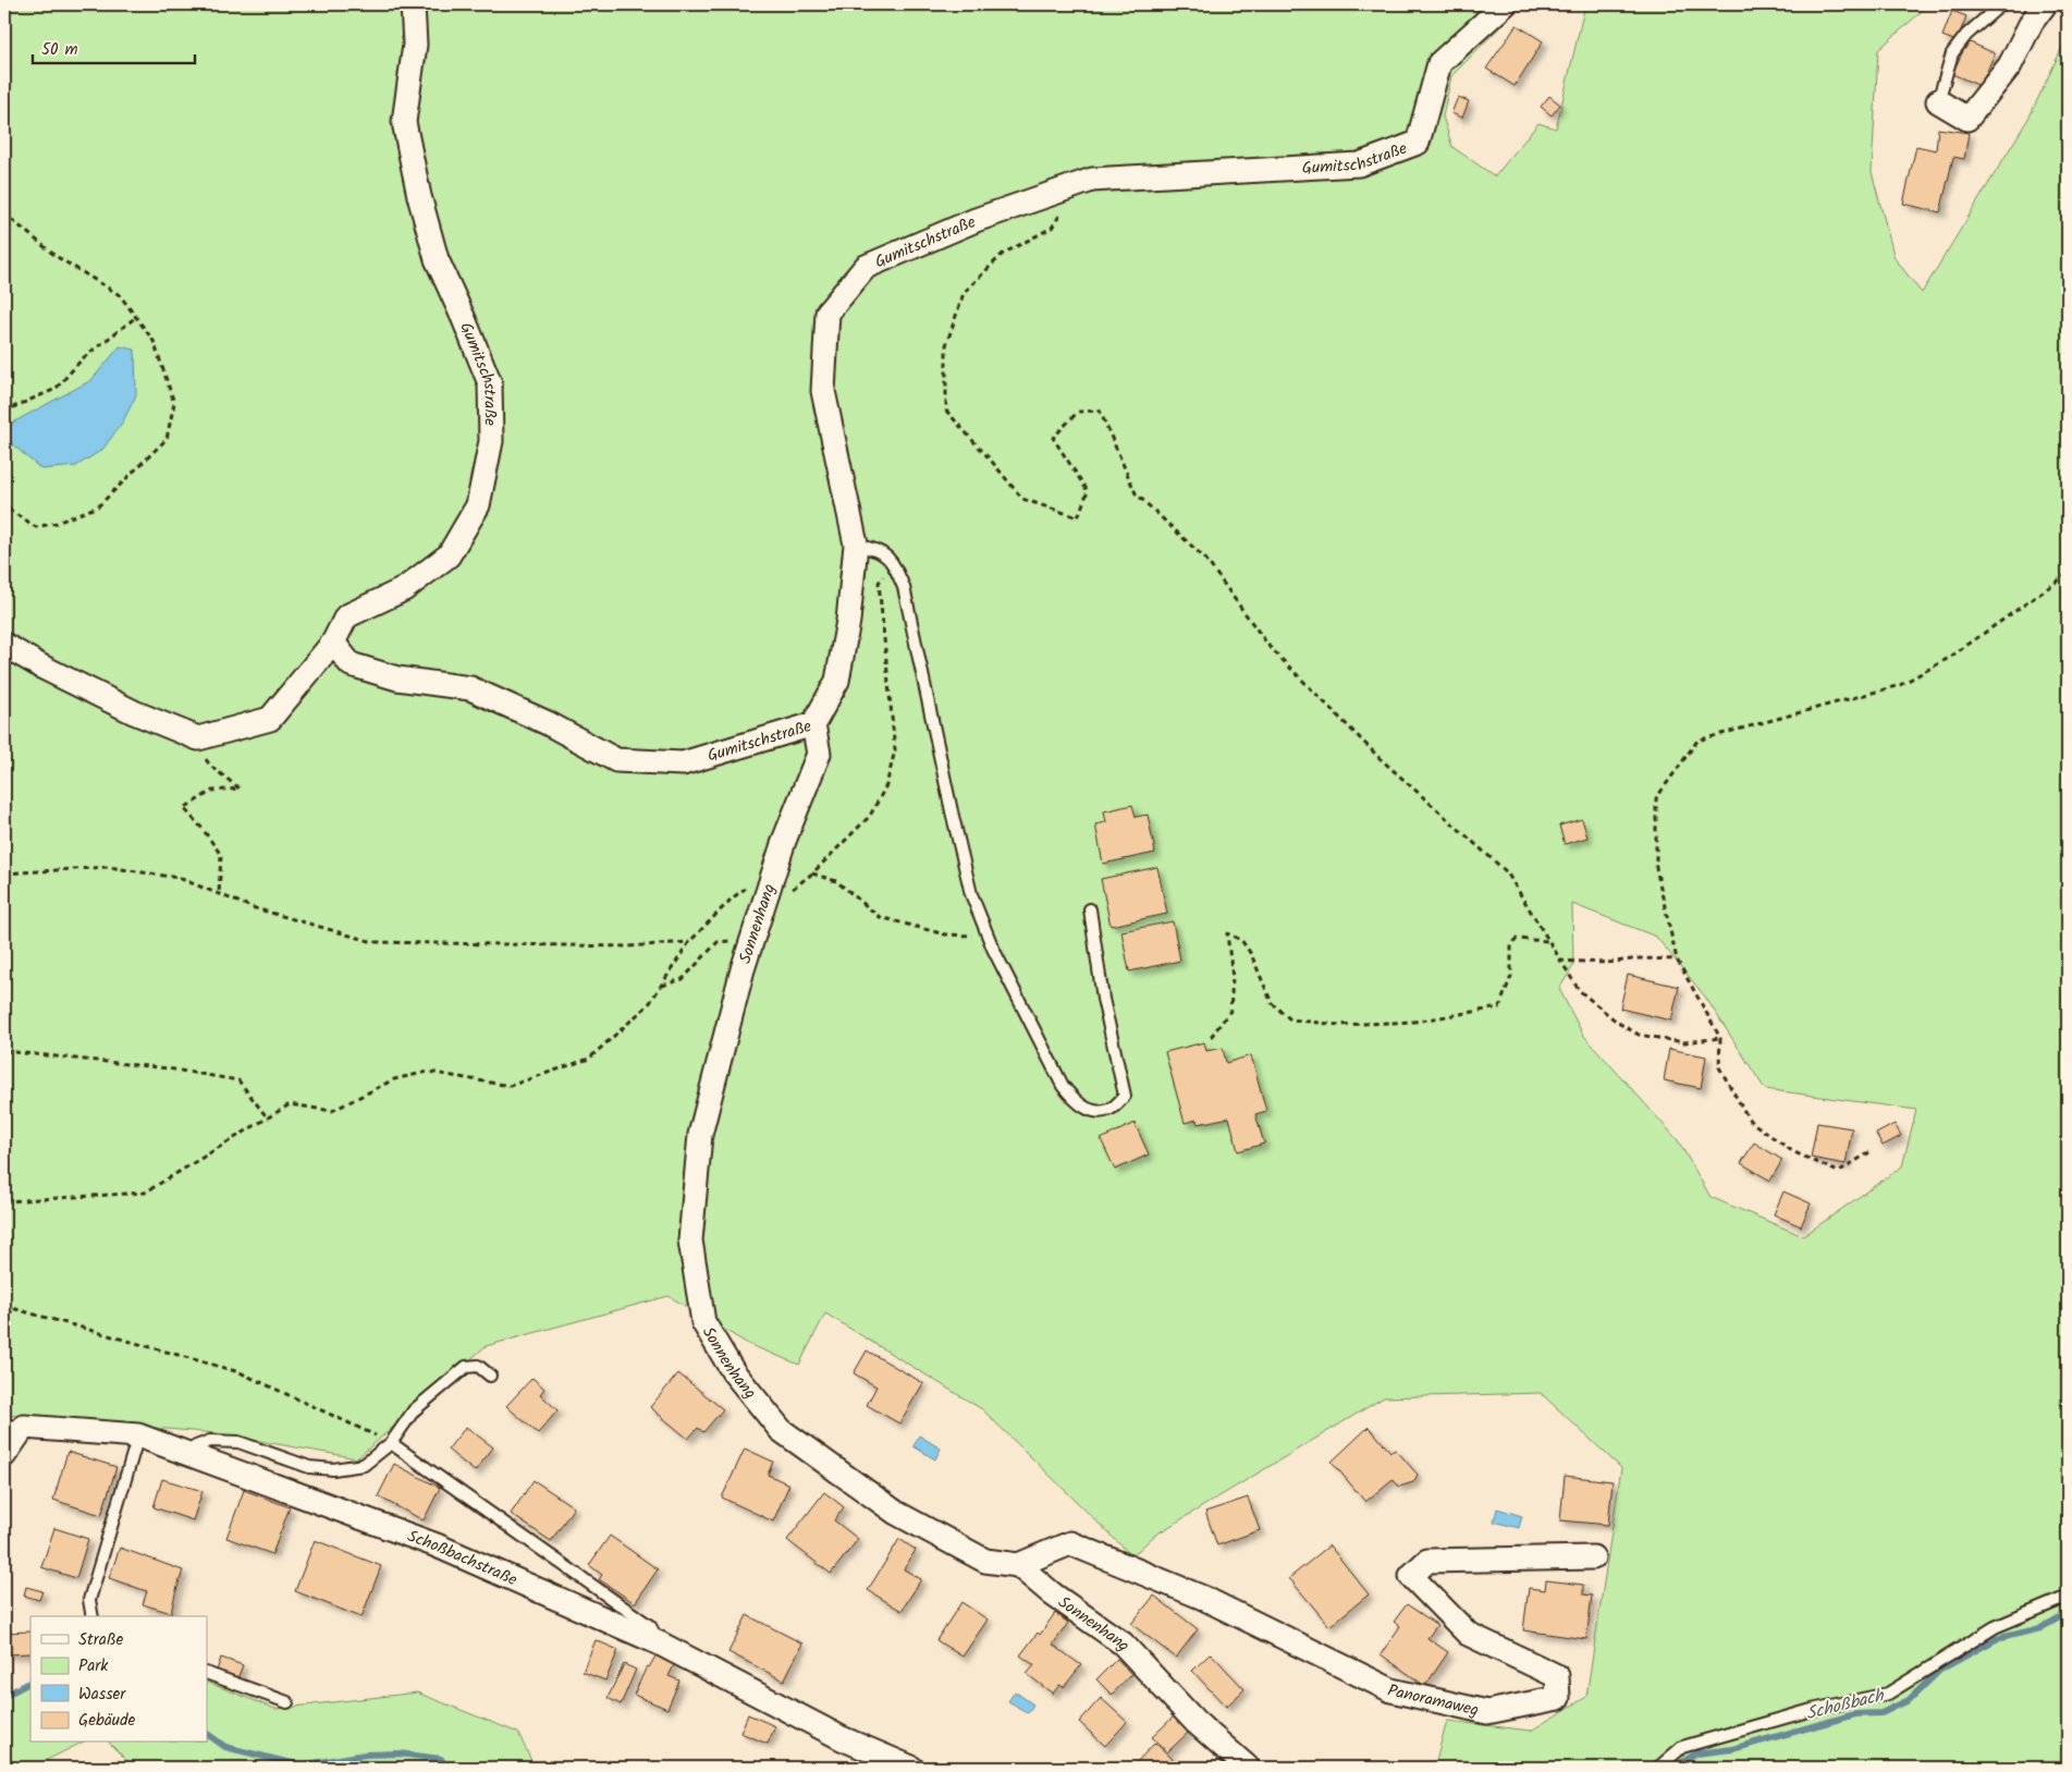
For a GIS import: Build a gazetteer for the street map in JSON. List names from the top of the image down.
{
  "streets": {
    "street": [
      "Gumitschstraße",
      "Sonnenhang",
      "Schoßbachstraße",
      "Panoramaweg"
    ]
  },
  "crossings": [
    ["Gumitschstraße", "Sonnenhang"],
    ["Sonnenhang", "Panoramaweg"]
  ],
  "water": ["Schoßbach"],
  "legend": [
    "Straße",
    "Park",
    "Wasser",
    "Gebäude"
  ],
  "scale_bar": "50 m"
}
